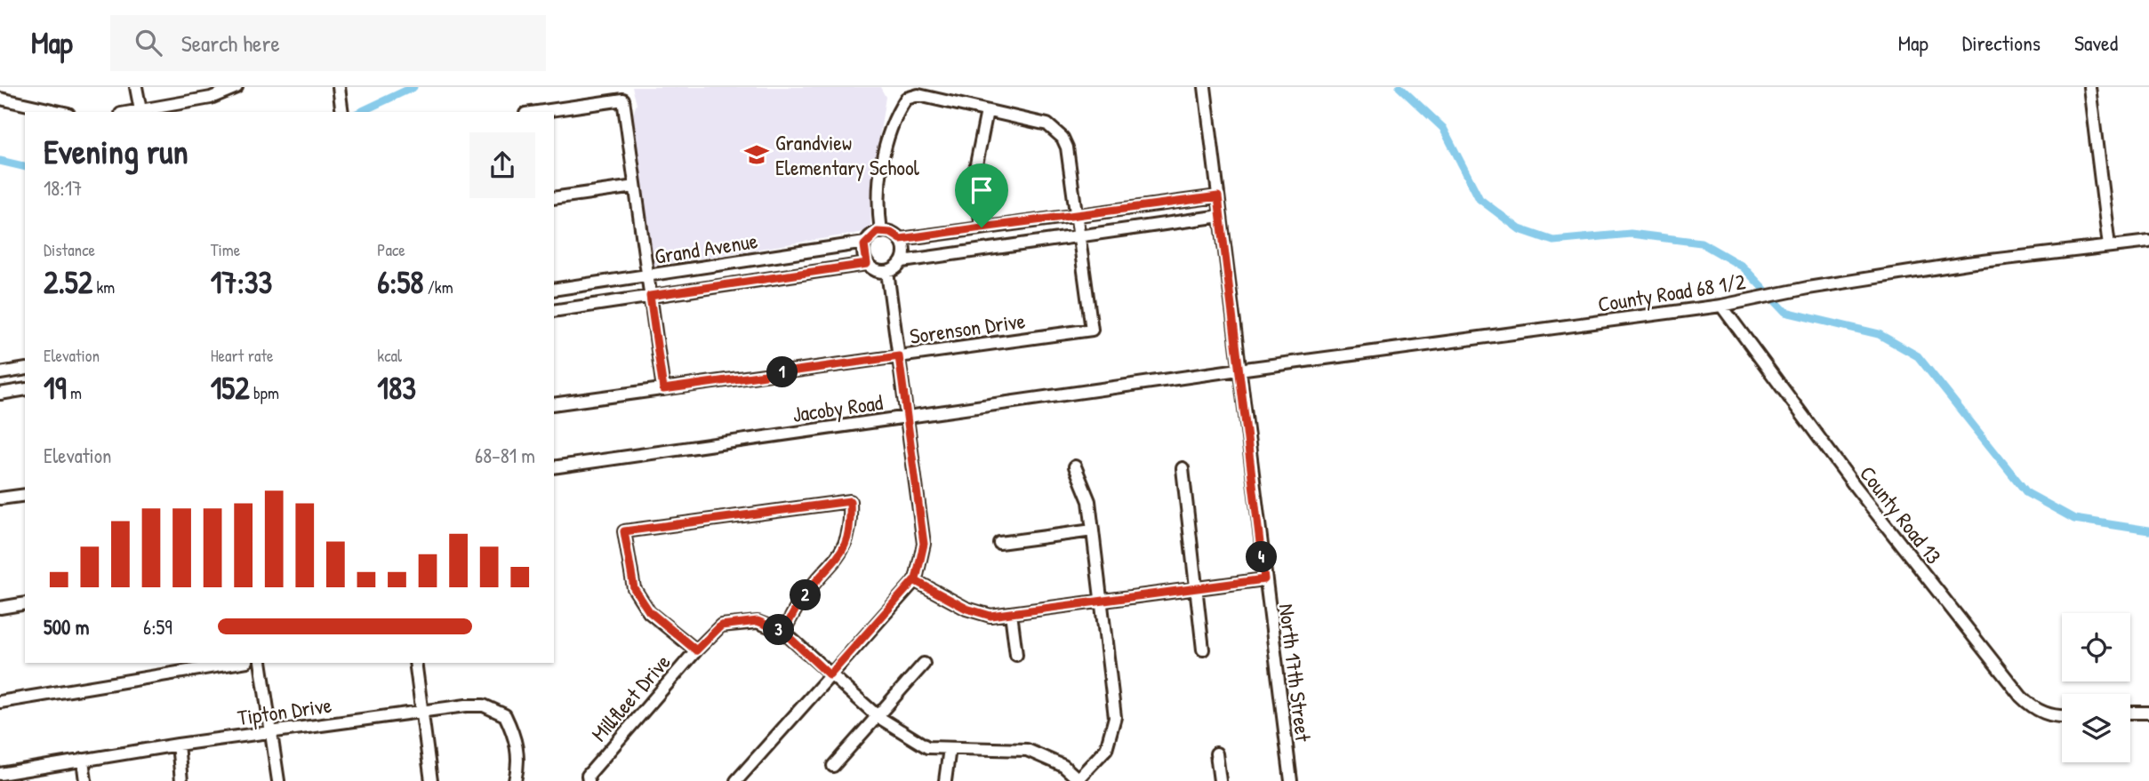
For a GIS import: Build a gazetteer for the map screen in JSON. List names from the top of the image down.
{
  "streets": {
    "street": [
      "Grand Avenue",
      "County Road 68 1/2",
      "Sorenson Drive",
      "Jacoby Road",
      "County Road 13",
      "North 17th Street",
      "Millfleet Drive",
      "Tipton Drive"
    ]
  },
  "crossings": [
    ["County Road 68 1/2", "Jacoby Road"],
    ["County Road 68 1/2", "County Road 13"],
    ["County Road 68 1/2", "North 17th Street"],
    ["Jacoby Road", "North 17th Street"]
  ],
  "places": {
    "school or university": ["Grandview Elementary School"]
  },
  "page": {
    "header": "Map",
    "search": "Search here",
    "nav": ["Map", "Directions", "Saved"],
    "heading": ["Evening run", "18:17"],
    "stats": [
      ["Distance", "2.52 km"],
      ["Time", "17:33"],
      ["Pace", "6:58 /km"],
      ["Elevation", "19 m"],
      ["Heart rate", "152 bpm"],
      ["kcal", "183"]
    ],
    "pins": [
      "1",
      "4",
      "2",
      "3"
    ],
    "chart": ["Elevation", "68–81 m"],
    "list": [
      {
        "name": "500 m",
        "note": "6:59"
      }
    ]
  }
}
